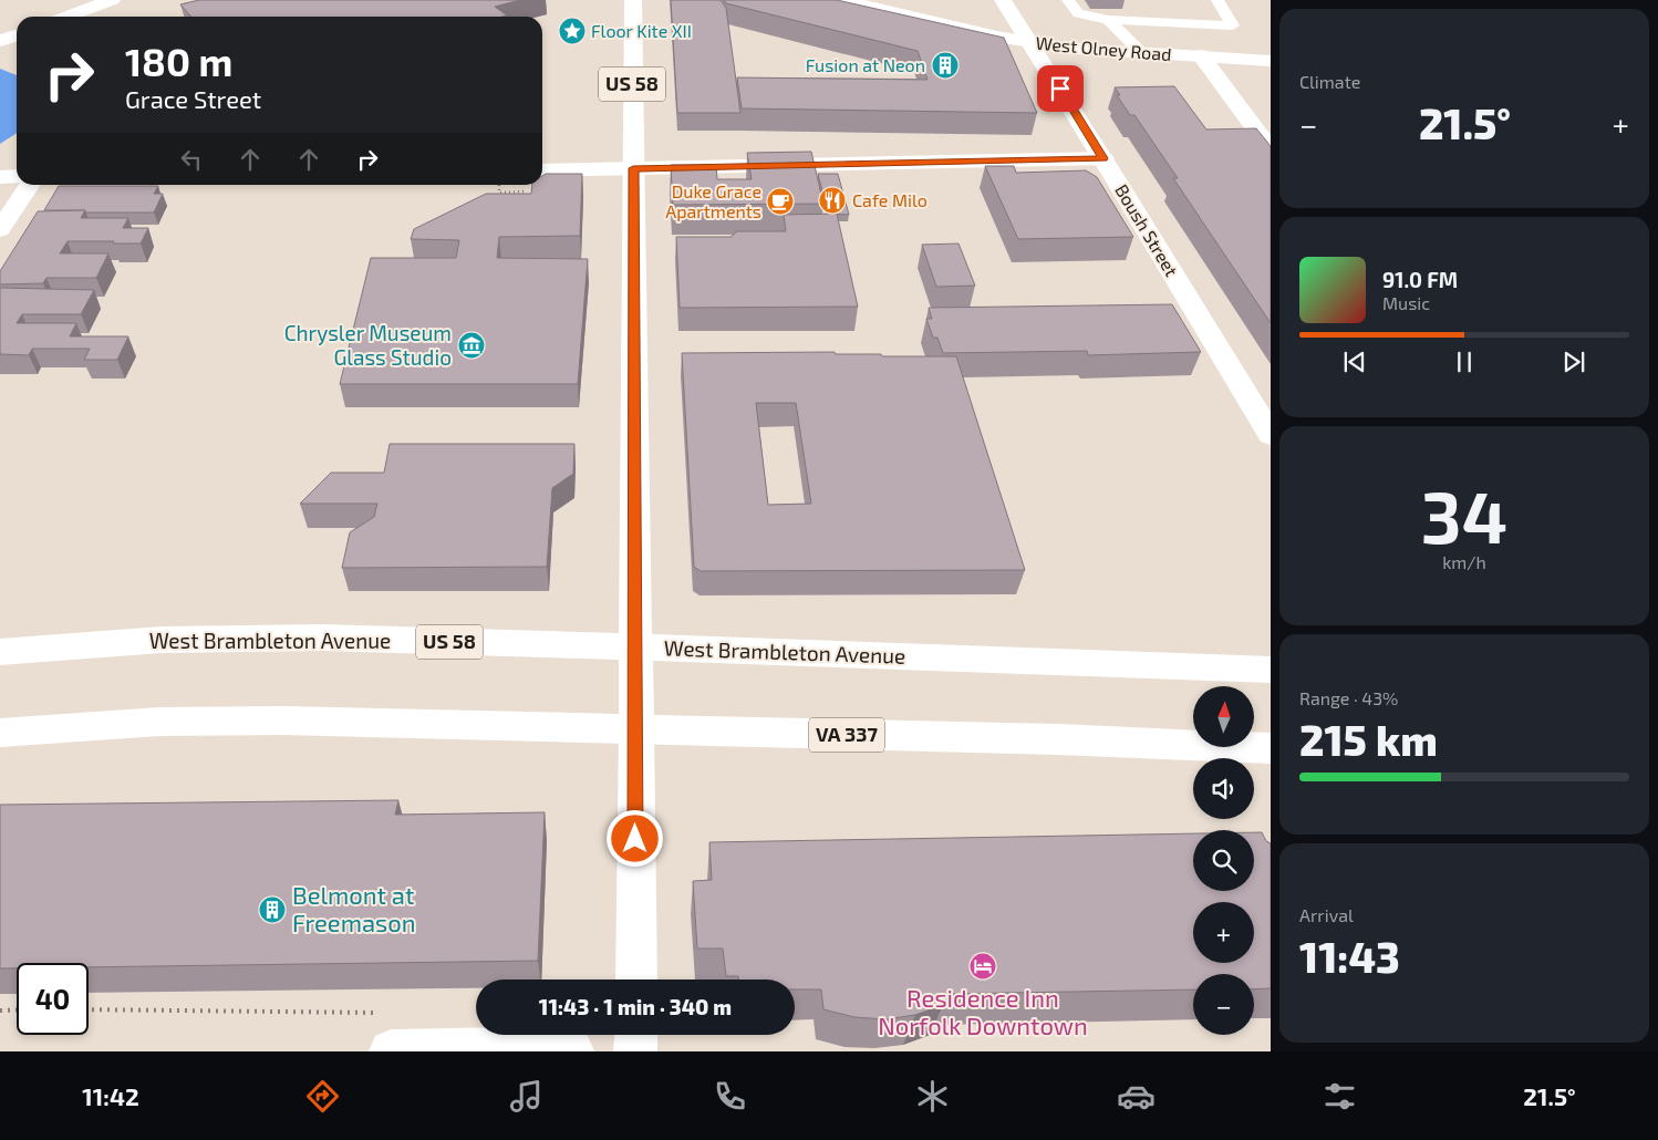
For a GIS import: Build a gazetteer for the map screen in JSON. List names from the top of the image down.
{
  "streets": {
    "main road": [
      "West Olney Road",
      "US 58",
      "Boush Street",
      "West Brambleton Avenue",
      "VA 337"
    ]
  },
  "crossings": [
    ["West Olney Road", "Boush Street"],
    ["US 58", "West Brambleton Avenue"],
    ["US 58", "VA 337"]
  ],
  "places": {
    "place": ["Floor Kite XII"],
    "building": ["Fusion at Neon", "Belmont at Freemason"],
    "restaurant": ["Cafe Milo"],
    "cafe": ["Duke Grace Apartments"],
    "museum": ["Chrysler Museum Glass Studio"],
    "hotel": ["Residence Inn Norfolk Downtown"]
  },
  "north": "top",
  "page": {
    "tile": [
      "Climate",
      ["34", "km/h"],
      ["Range · 43%", "215 km"],
      ["Arrival", "11:43"]
    ],
    "turn": ["180 m", "Grace Street"],
    "heat": ["−", "21.5°", "+"],
    "song": ["91.0 FM", "Music"],
    "map_buttons": ["+", "−"],
    "limit": "40",
    "trip": "11:43 · 1 min · 340 m",
    "tabs": ["11:42", "21.5°"]
  }
}
